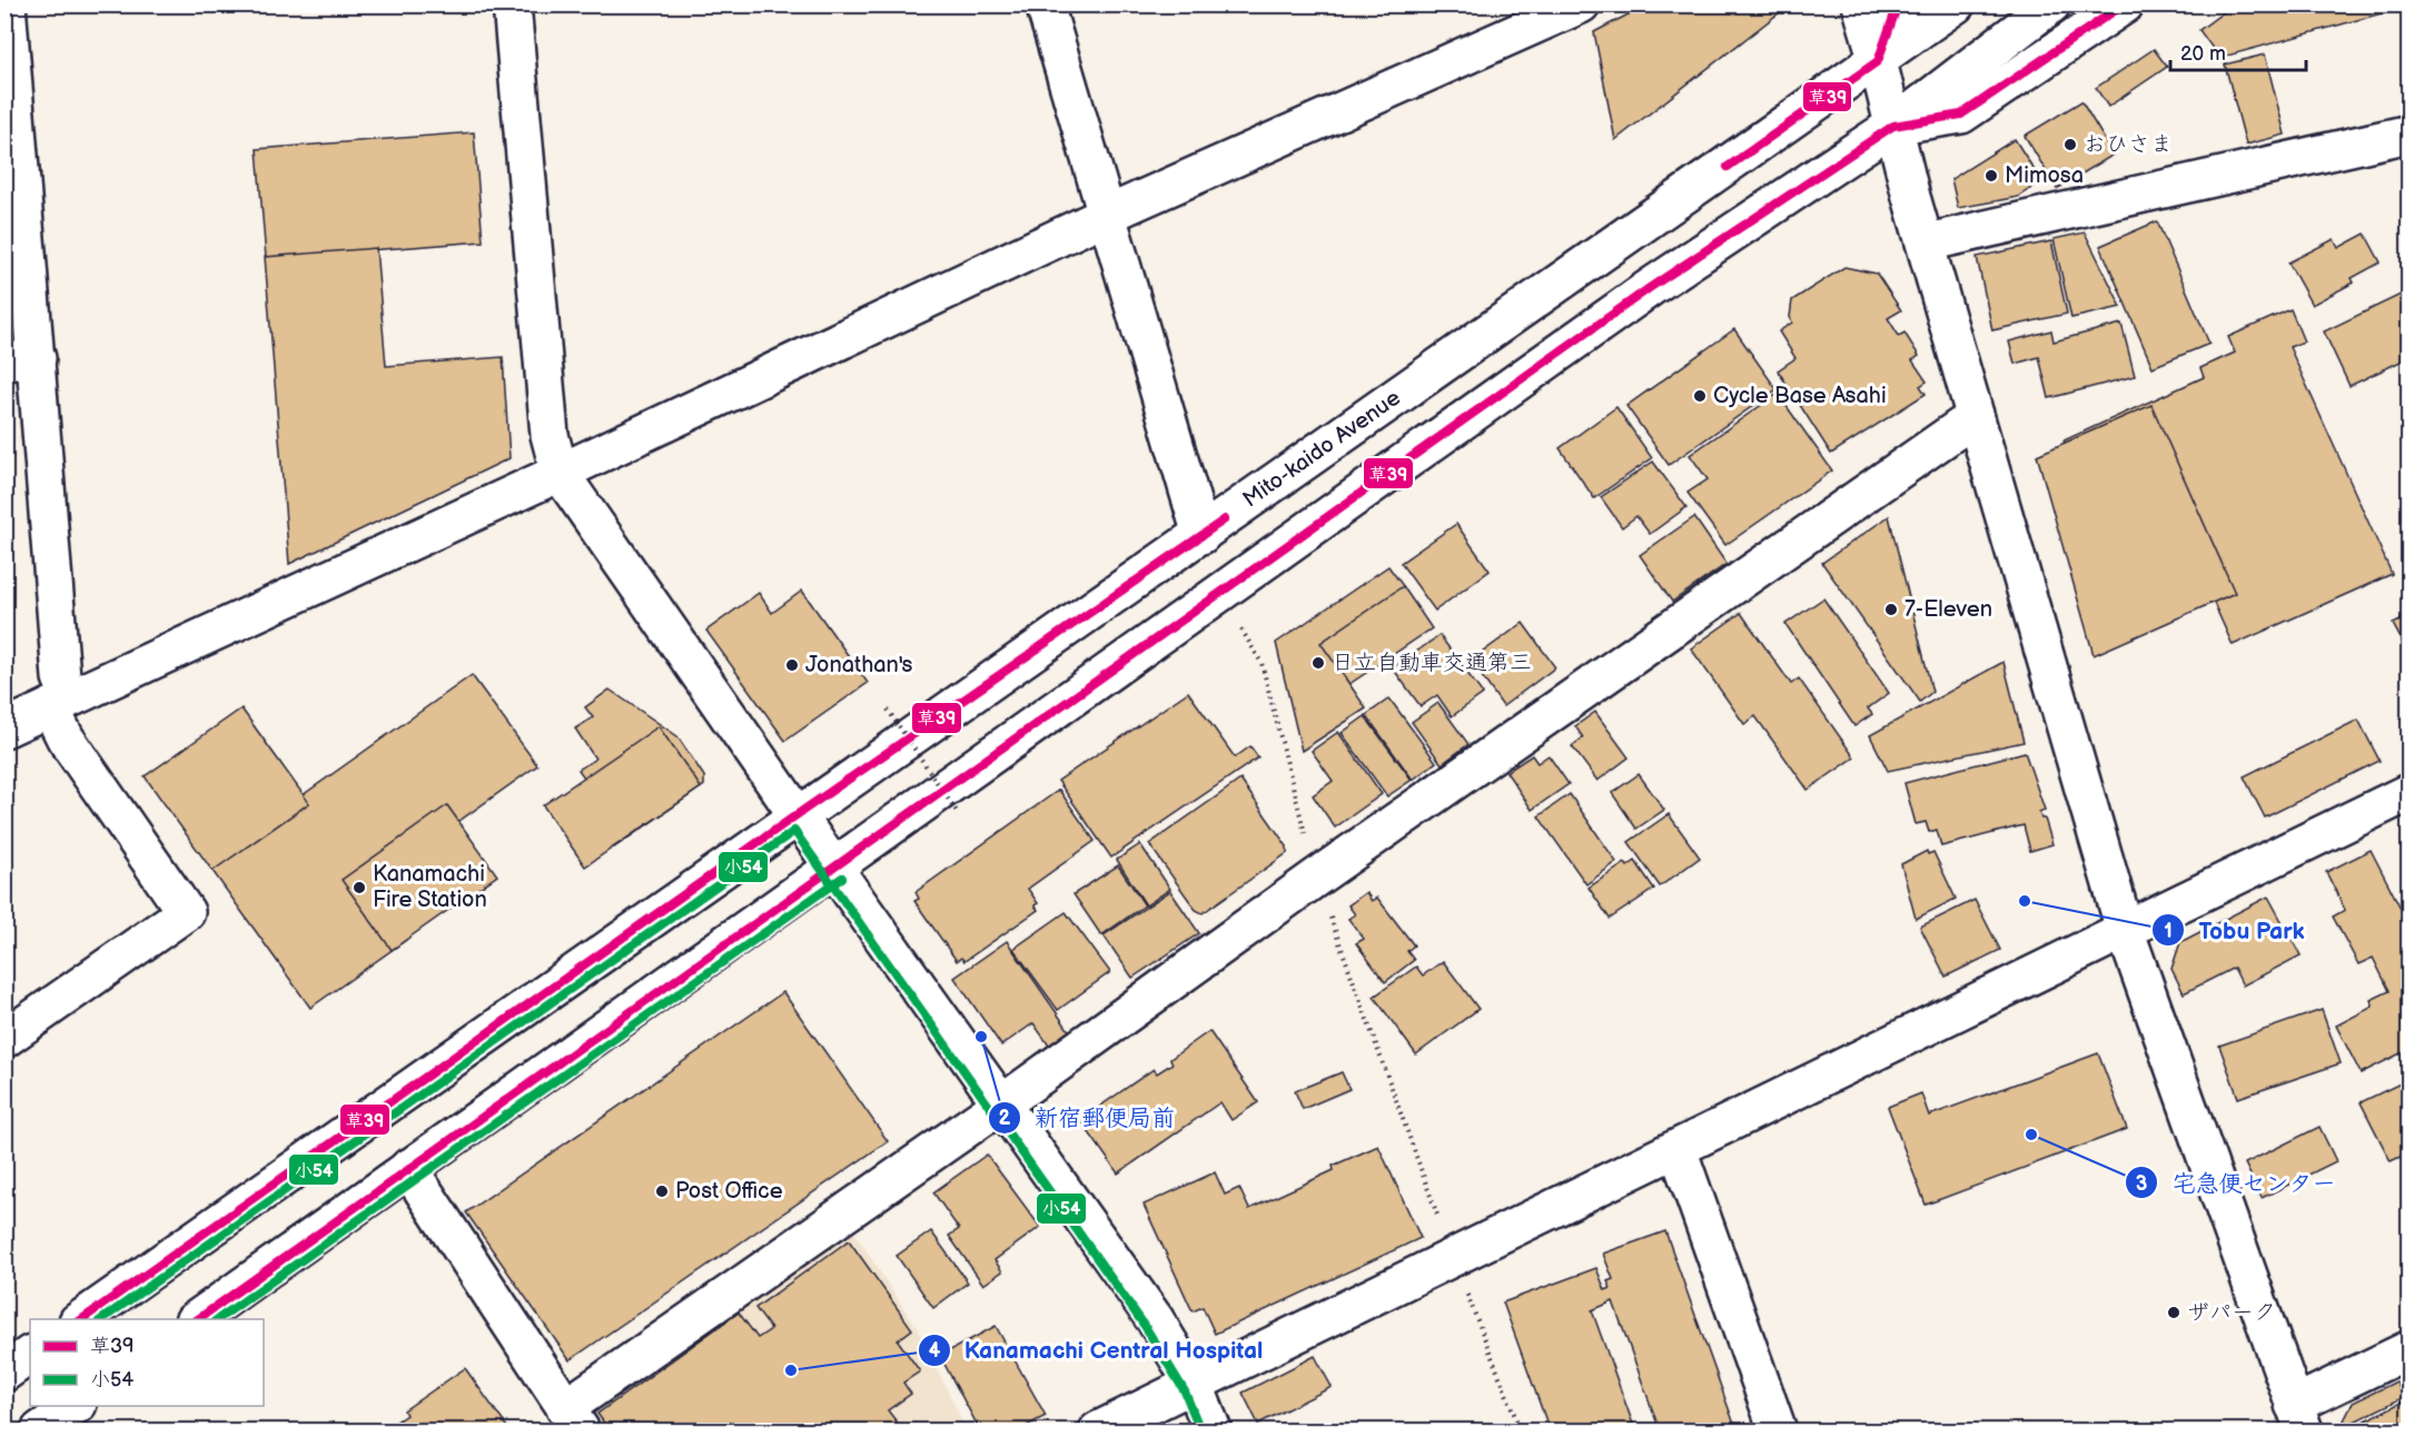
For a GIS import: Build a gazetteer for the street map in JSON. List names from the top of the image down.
{
  "streets": {
    "main road": ["Mito-kaido Avenue"]
  },
  "places": [
    "おひさま",
    "Mimosa",
    "Cycle Base Asahi",
    "7-Eleven",
    "日立自動車交通第三",
    "Jonathan's",
    "Kanamachi Fire Station",
    "Tobu Park",
    "新宿郵便局前",
    "宅急便センター",
    "Post Office",
    "ザパーク",
    "Kanamachi Central Hospital"
  ],
  "lines": ["transit line 草39", "transit line 小54"],
  "legend": ["草39", "小54"],
  "scale_bar": "20 m"
}
